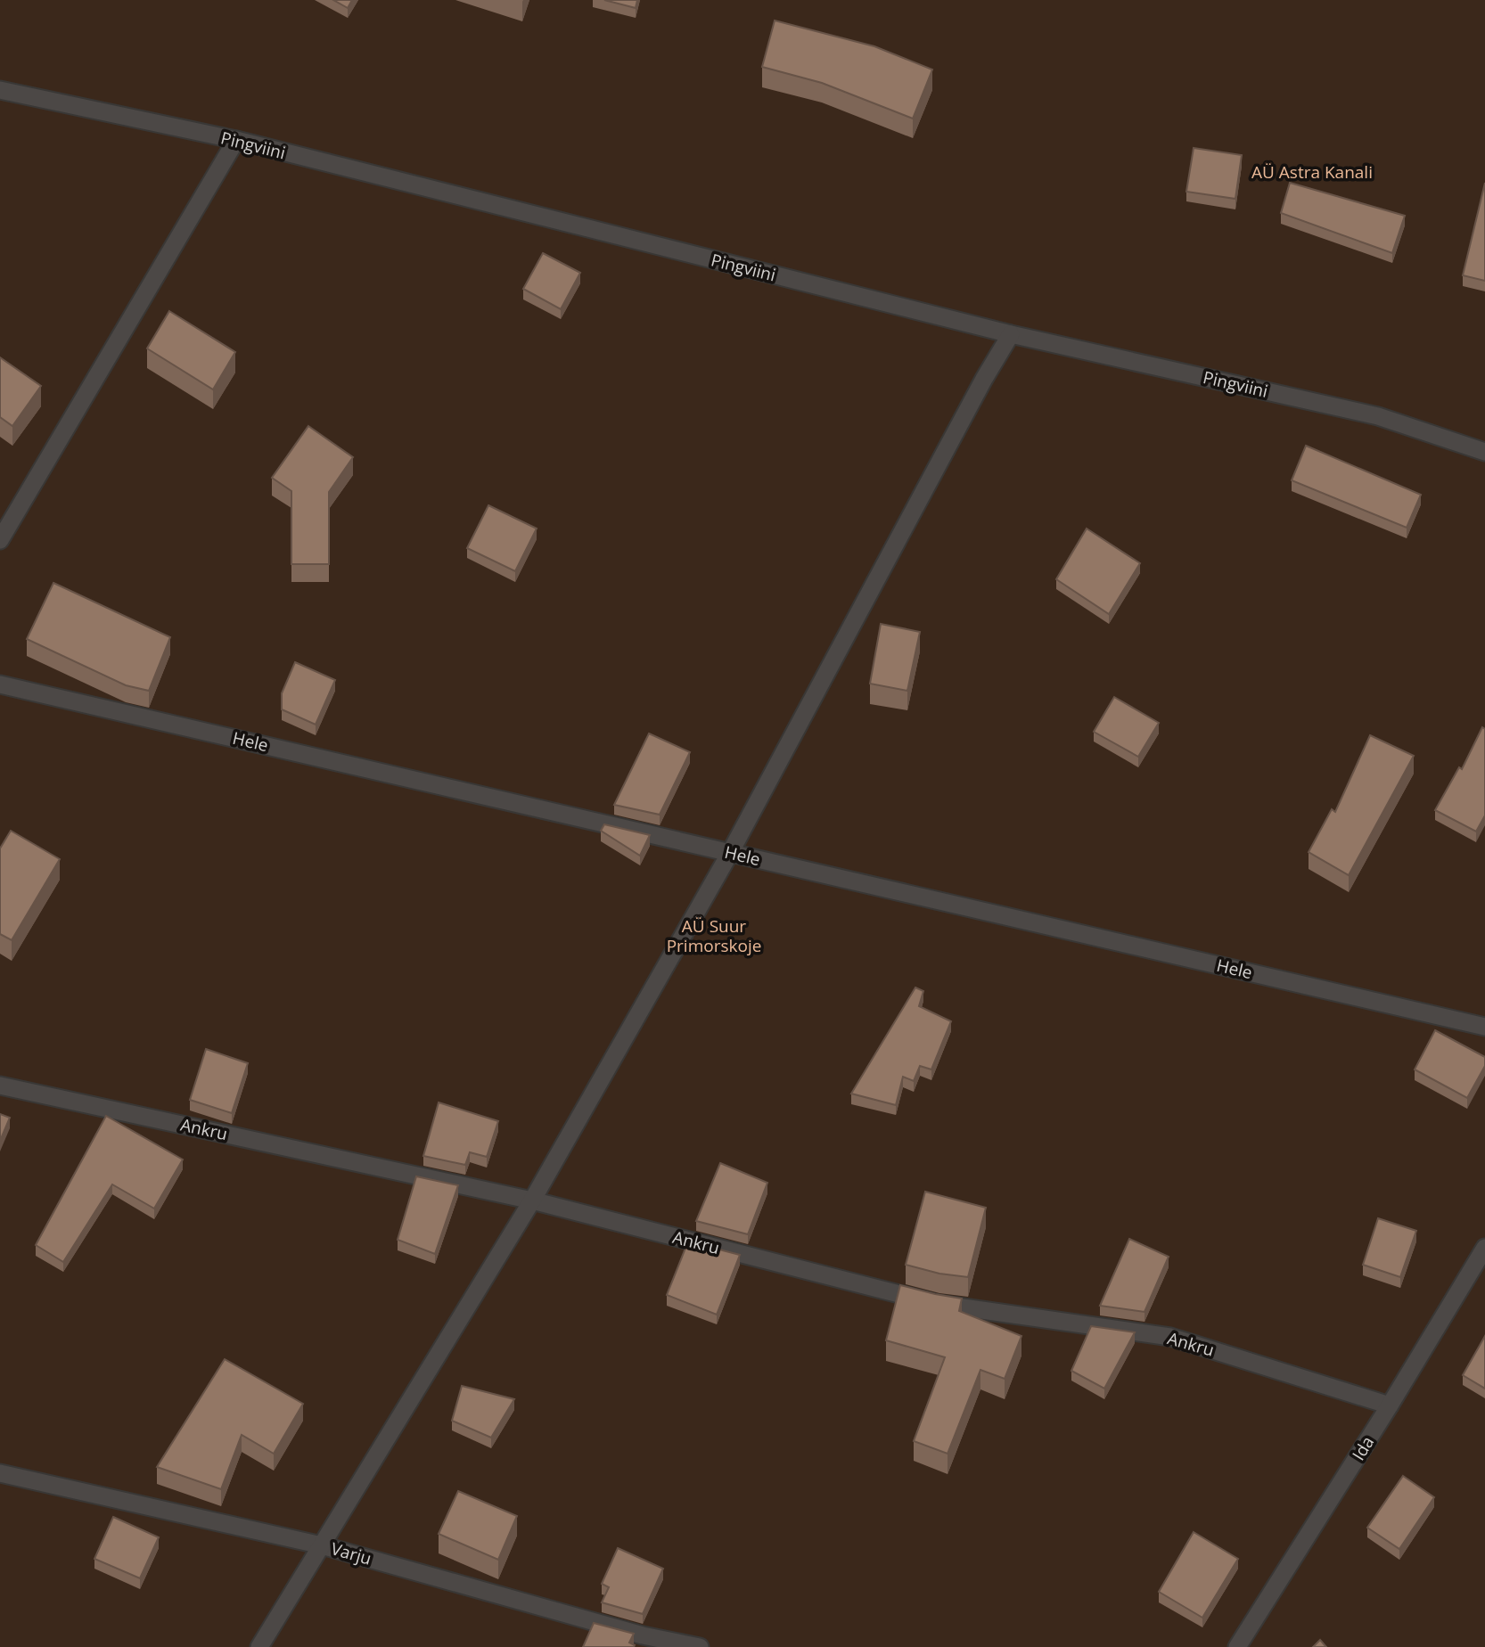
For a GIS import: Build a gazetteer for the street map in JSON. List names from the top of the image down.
{
  "streets": {
    "street": [
      "Pingviini",
      "Hele",
      "Ankru",
      "Ida",
      "Varju"
    ]
  },
  "crossings": [
    ["Ankru", "Ida"]
  ],
  "parks": ["AÜ Astra Kanali", "AÜ Suur Primorskoje"]
}
